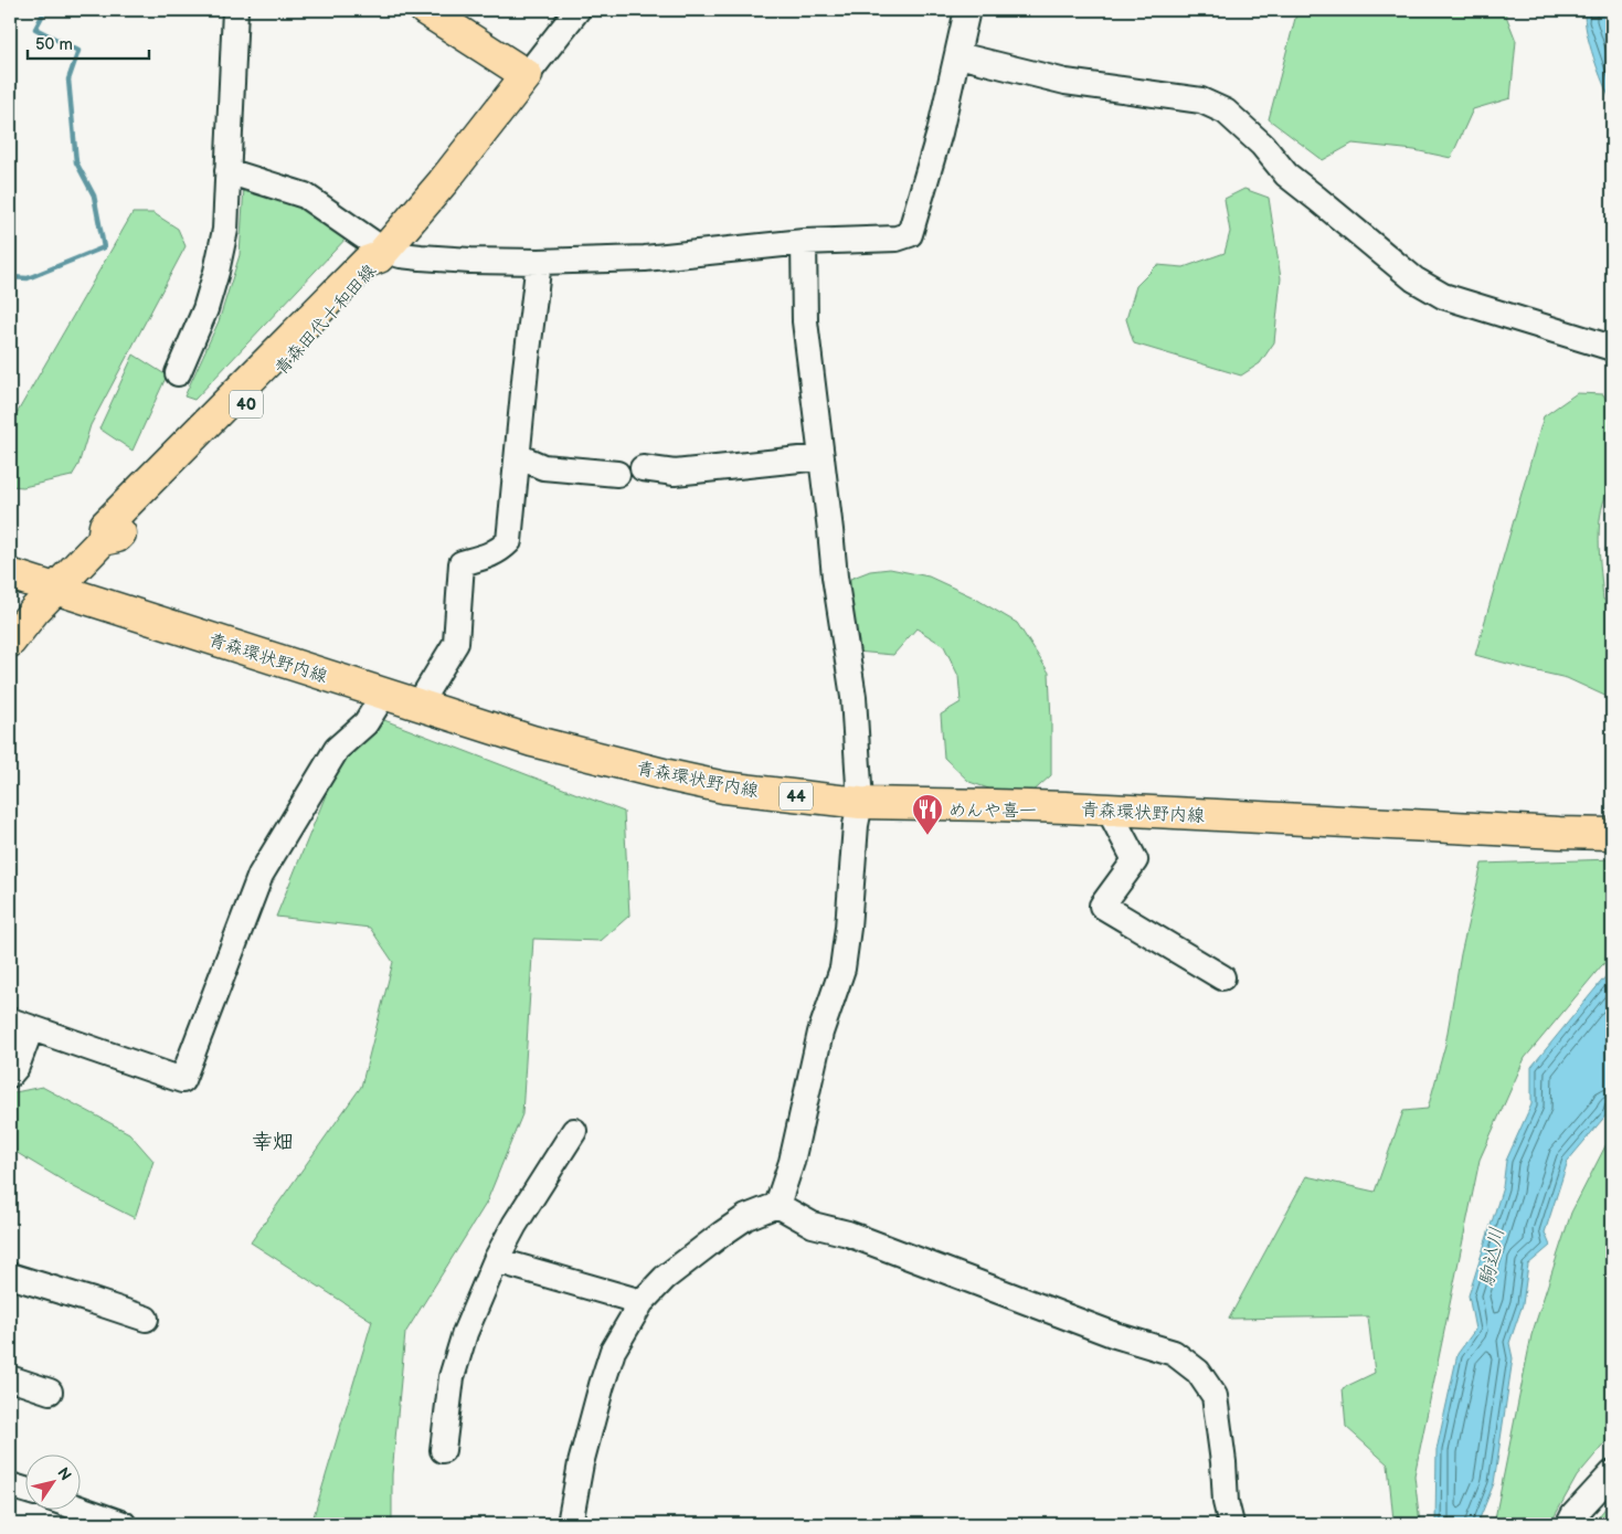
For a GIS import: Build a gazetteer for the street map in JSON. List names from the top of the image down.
{
  "streets": {
    "main road": [
      "青森田代十和田線",
      "40",
      "青森環状野内線",
      "44"
    ]
  },
  "crossings": [
    ["青森田代十和田線", "青森環状野内線"]
  ],
  "districts": ["幸畑"],
  "water": ["駒込川"],
  "places": {
    "restaurant": ["めんや喜一"]
  },
  "scale_bar": "50 m",
  "north": "top right"
}
